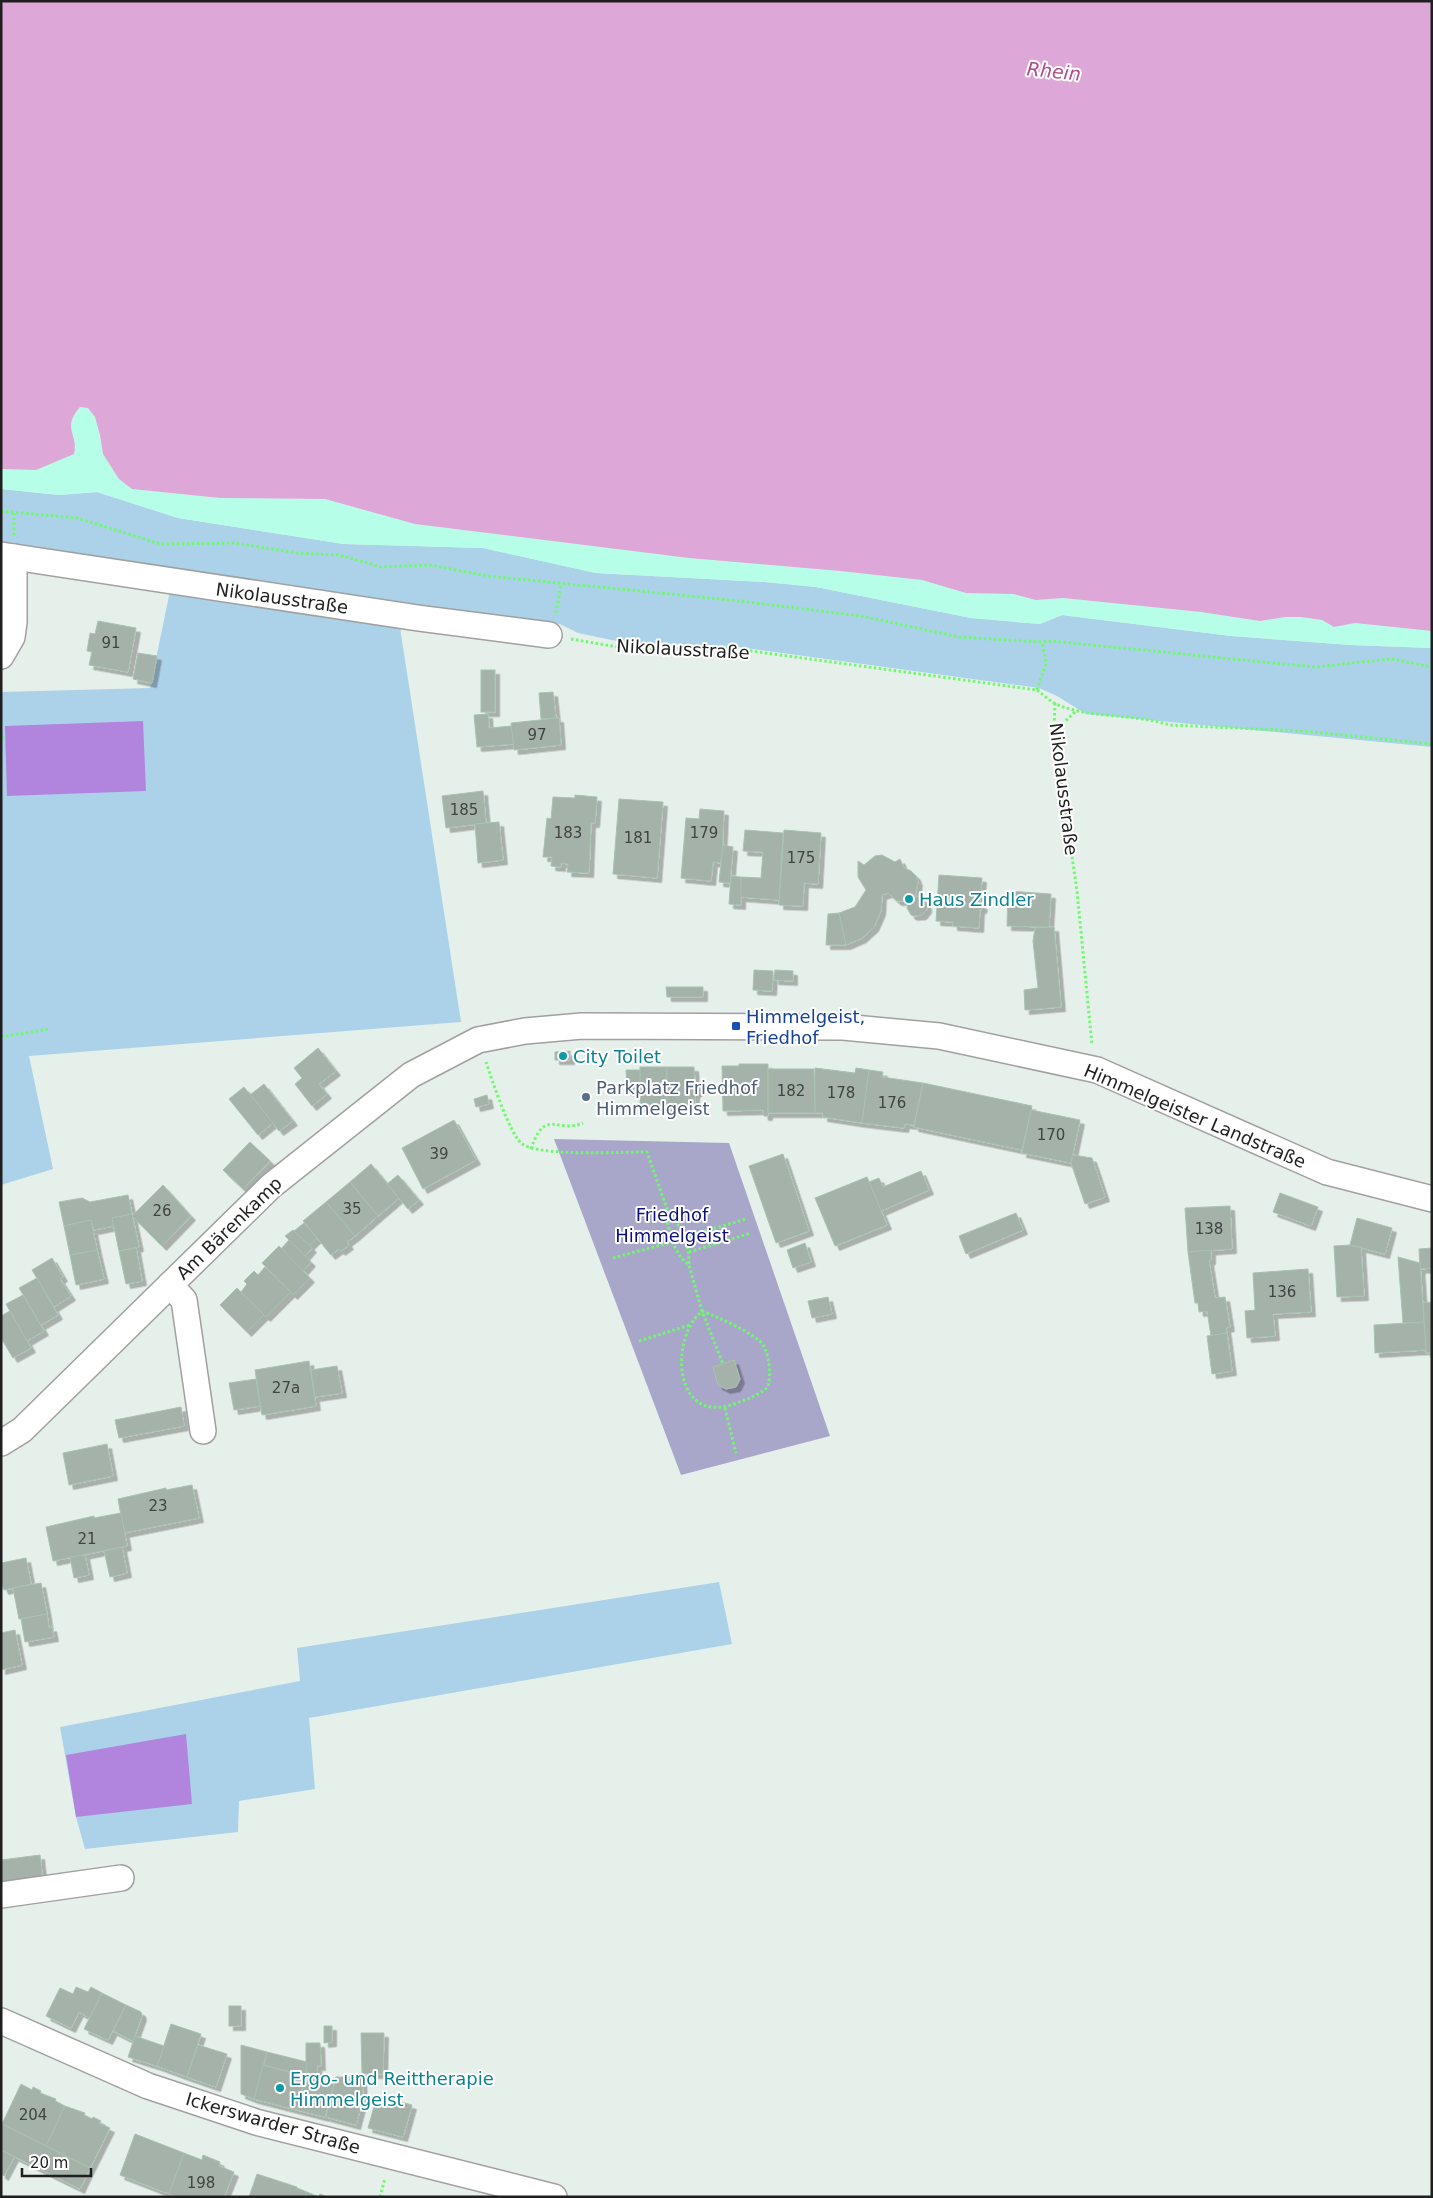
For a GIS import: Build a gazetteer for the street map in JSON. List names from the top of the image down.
{
  "streets": {
    "street": [
      "Nikolausstraße",
      "Himmelgeister Landstraße",
      "Am Bärenkamp",
      "Ickerswarder Straße"
    ]
  },
  "crossings": [
    ["Nikolausstraße", "Himmelgeister Landstraße"],
    ["Himmelgeister Landstraße", "Am Bärenkamp"]
  ],
  "water": ["Rhein"],
  "parks": ["Friedhof Himmelgeist"],
  "places": {
    "other": [
      "Haus Zindler",
      "City Toilet",
      "Parkplatz Friedhof Himmelgeist",
      "Ergo- und Reittherapie Himmelgeist"
    ],
    "transit": ["Himmelgeist, Friedhof"]
  },
  "house_numbers": [
    "91",
    "97",
    "185",
    "183",
    "179",
    "181",
    "175",
    "182",
    "178",
    "176",
    "170",
    "39",
    "35",
    "26",
    "138",
    "136",
    "27a",
    "23",
    "21",
    "204",
    "198"
  ],
  "scale_bar": "20 m"
}
